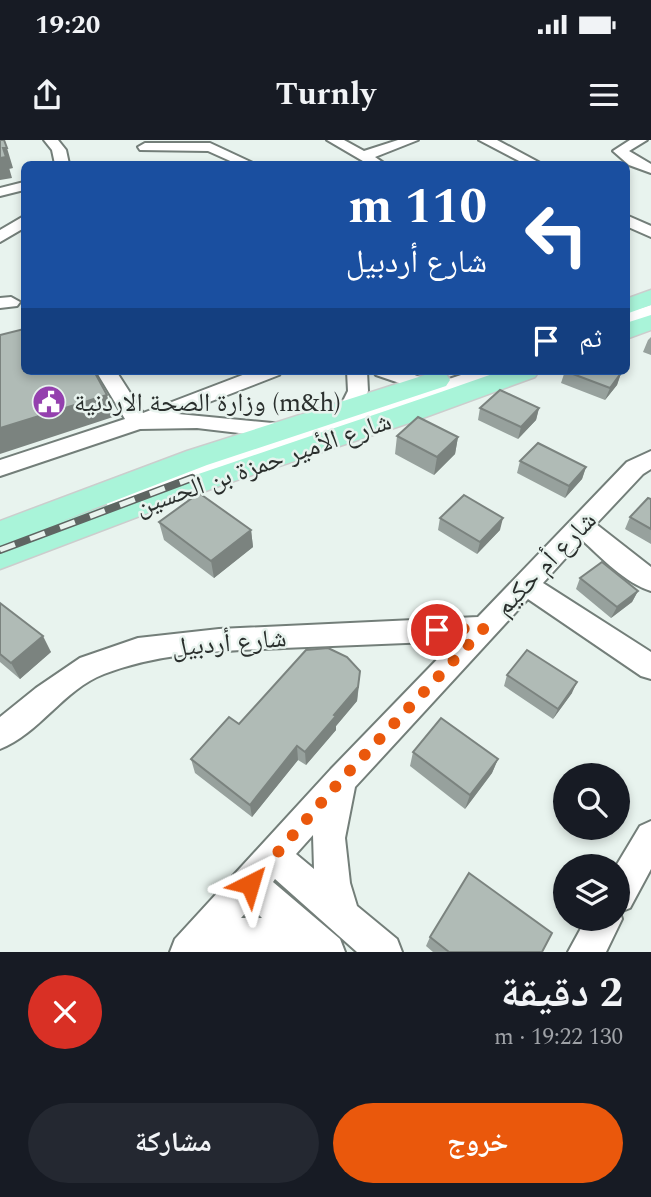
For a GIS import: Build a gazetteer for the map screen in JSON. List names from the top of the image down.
{
  "streets": {
    "main road": ["شارع الأمير حمزة بن الحسين"],
    "street": ["شارع أم حكيم", "شارع أردبيل"]
  },
  "crossings": [
    ["شارع أم حكيم", "شارع أردبيل"]
  ],
  "places": {
    "public building": ["وزارة الصحة الاردنية (m&h)"]
  },
  "page": {
    "status": "19:20",
    "header": "Turnly",
    "turn": ["110 m", "شارع أردبيل"],
    "then": "ثم",
    "heading": ["2 دقيقة", "130 m · 19:22"],
    "buttons": ["خروج", "مشاركة"]
  }
}
